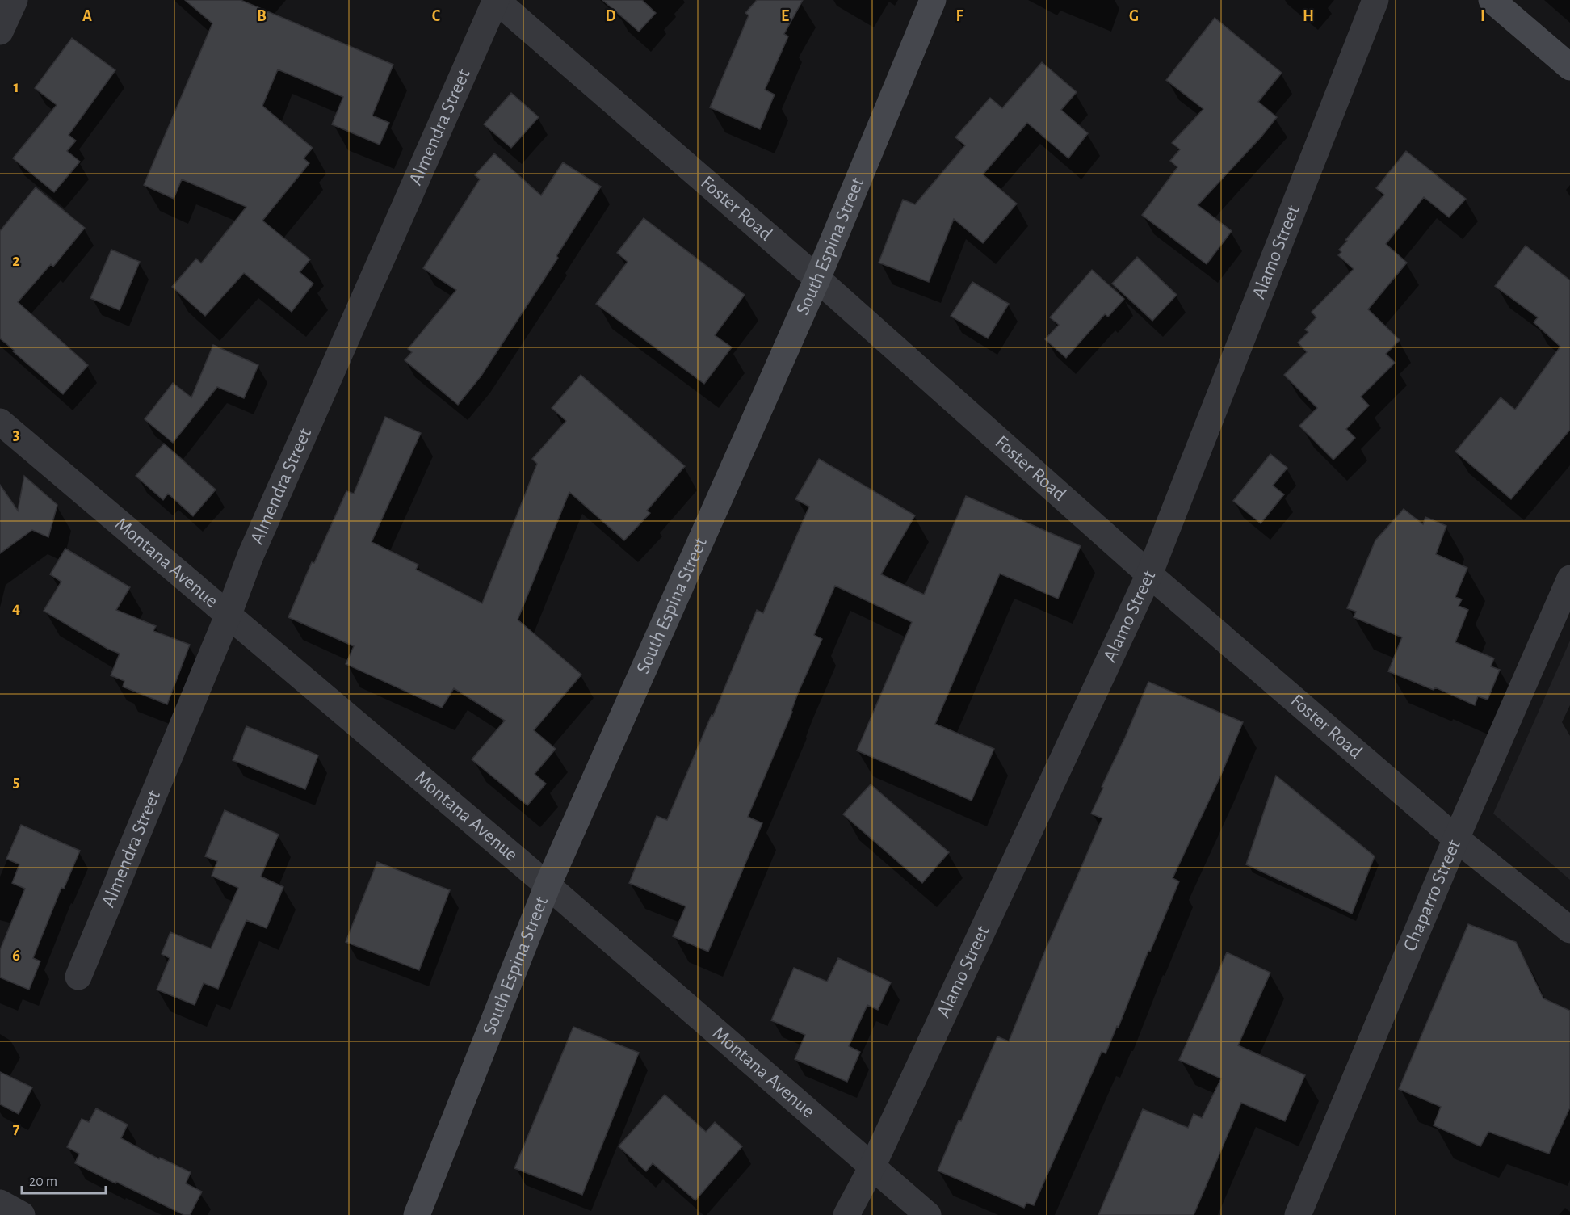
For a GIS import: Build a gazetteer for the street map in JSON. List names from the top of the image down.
{
  "streets": {
    "street": [
      "Almendra Street",
      "Foster Road",
      "South Espina Street",
      "Alamo Street",
      "Montana Avenue",
      "Chaparro Street"
    ]
  },
  "crossings": [
    ["Almendra Street", "Foster Road"],
    ["Almendra Street", "Montana Avenue"],
    ["Foster Road", "South Espina Street"],
    ["Foster Road", "Alamo Street"],
    ["Foster Road", "Chaparro Street"],
    ["South Espina Street", "Montana Avenue"],
    ["Alamo Street", "Montana Avenue"]
  ],
  "scale_bar": "20 m",
  "grid": {
    "columns": [
      "A",
      "B",
      "C",
      "D",
      "E",
      "F",
      "G",
      "H",
      "I"
    ],
    "rows": [
      "1",
      "2",
      "3",
      "4",
      "5",
      "6",
      "7"
    ]
  }
}
